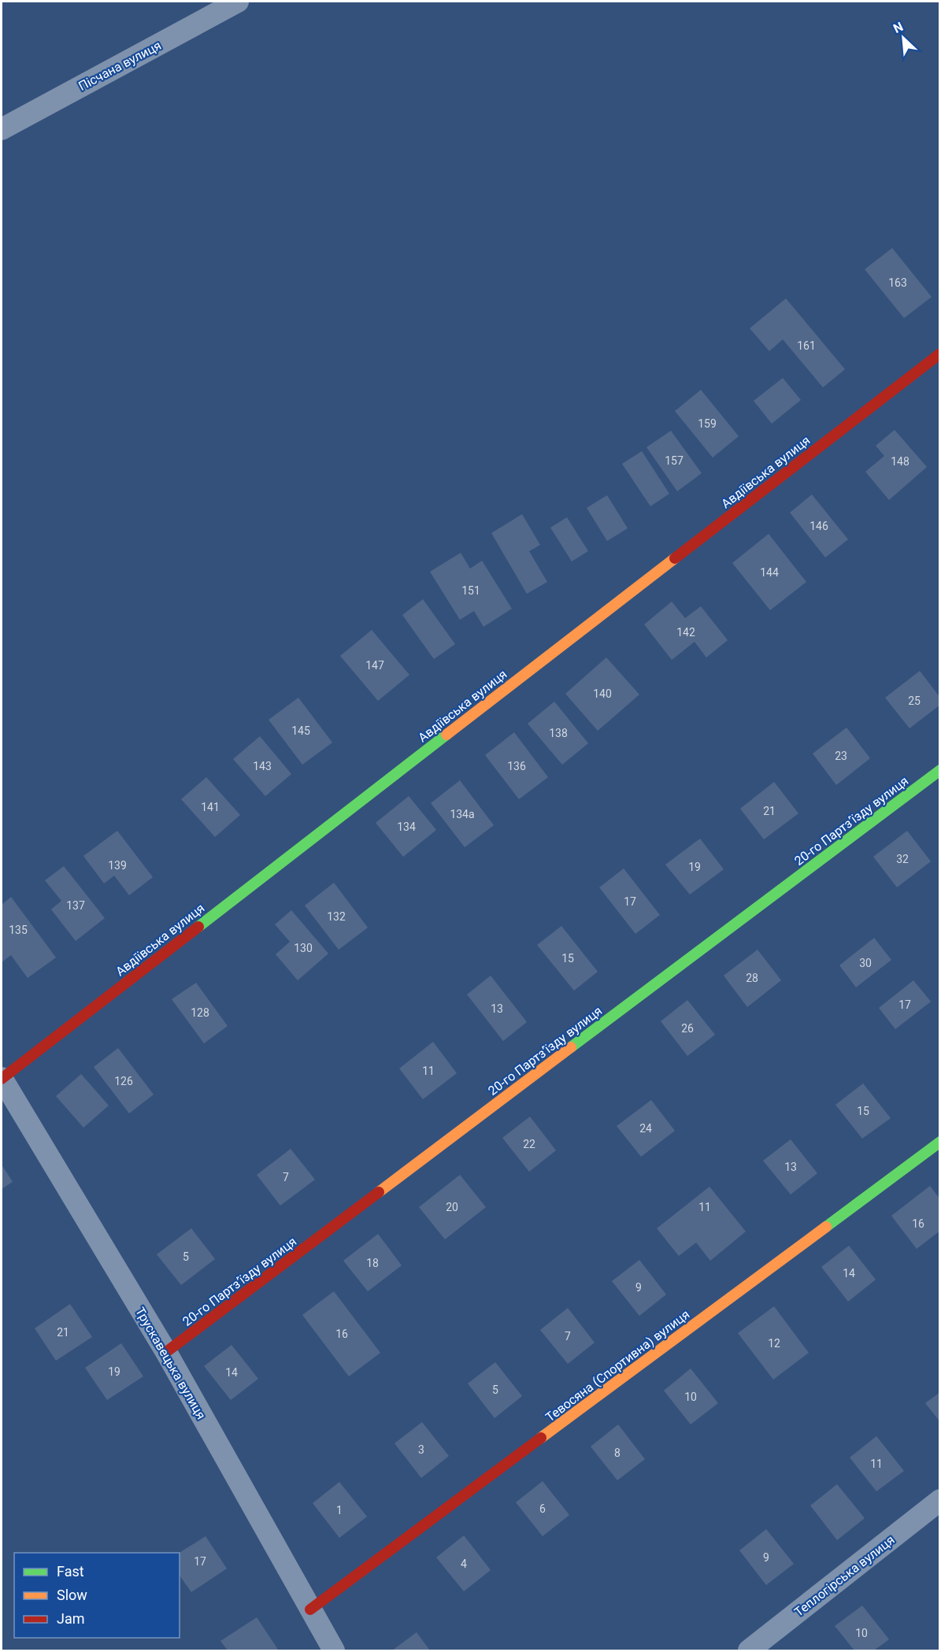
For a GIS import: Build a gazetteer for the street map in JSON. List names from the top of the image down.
{
  "streets": {
    "street": [
      "Пiсчана вулиця",
      "Авдіївська вулиця",
      "20-го Партз’їзду вулиця",
      "Трускавецька вулиця",
      "Тевосяна (Спортивна) вулиця",
      "Теплогірська вулиця"
    ]
  },
  "crossings": [
    ["Авдіївська вулиця", "Трускавецька вулиця"],
    ["20-го Партз’їзду вулиця", "Трускавецька вулиця"],
    ["Трускавецька вулиця", "Тевосяна (Спортивна) вулиця"]
  ],
  "house_numbers": [
    "163",
    "161",
    "159",
    "157",
    "148",
    "146",
    "144",
    "151",
    "142",
    "147",
    "140",
    "25",
    "145",
    "138",
    "23",
    "143",
    "136",
    "141",
    "21",
    "134а",
    "134",
    "32",
    "139",
    "19",
    "17",
    "137",
    "132",
    "135",
    "130",
    "15",
    "30",
    "28",
    "17",
    "13",
    "128",
    "26",
    "11",
    "126",
    "15",
    "24",
    "22",
    "13",
    "7",
    "20",
    "11",
    "16",
    "5",
    "18",
    "14",
    "9",
    "21",
    "16",
    "7",
    "12",
    "19",
    "14",
    "5",
    "10",
    "3",
    "8",
    "11",
    "6",
    "1",
    "9",
    "17",
    "4",
    "10"
  ],
  "legend": ["Fast", "Slow", "Jam"],
  "north": "top left"
}
